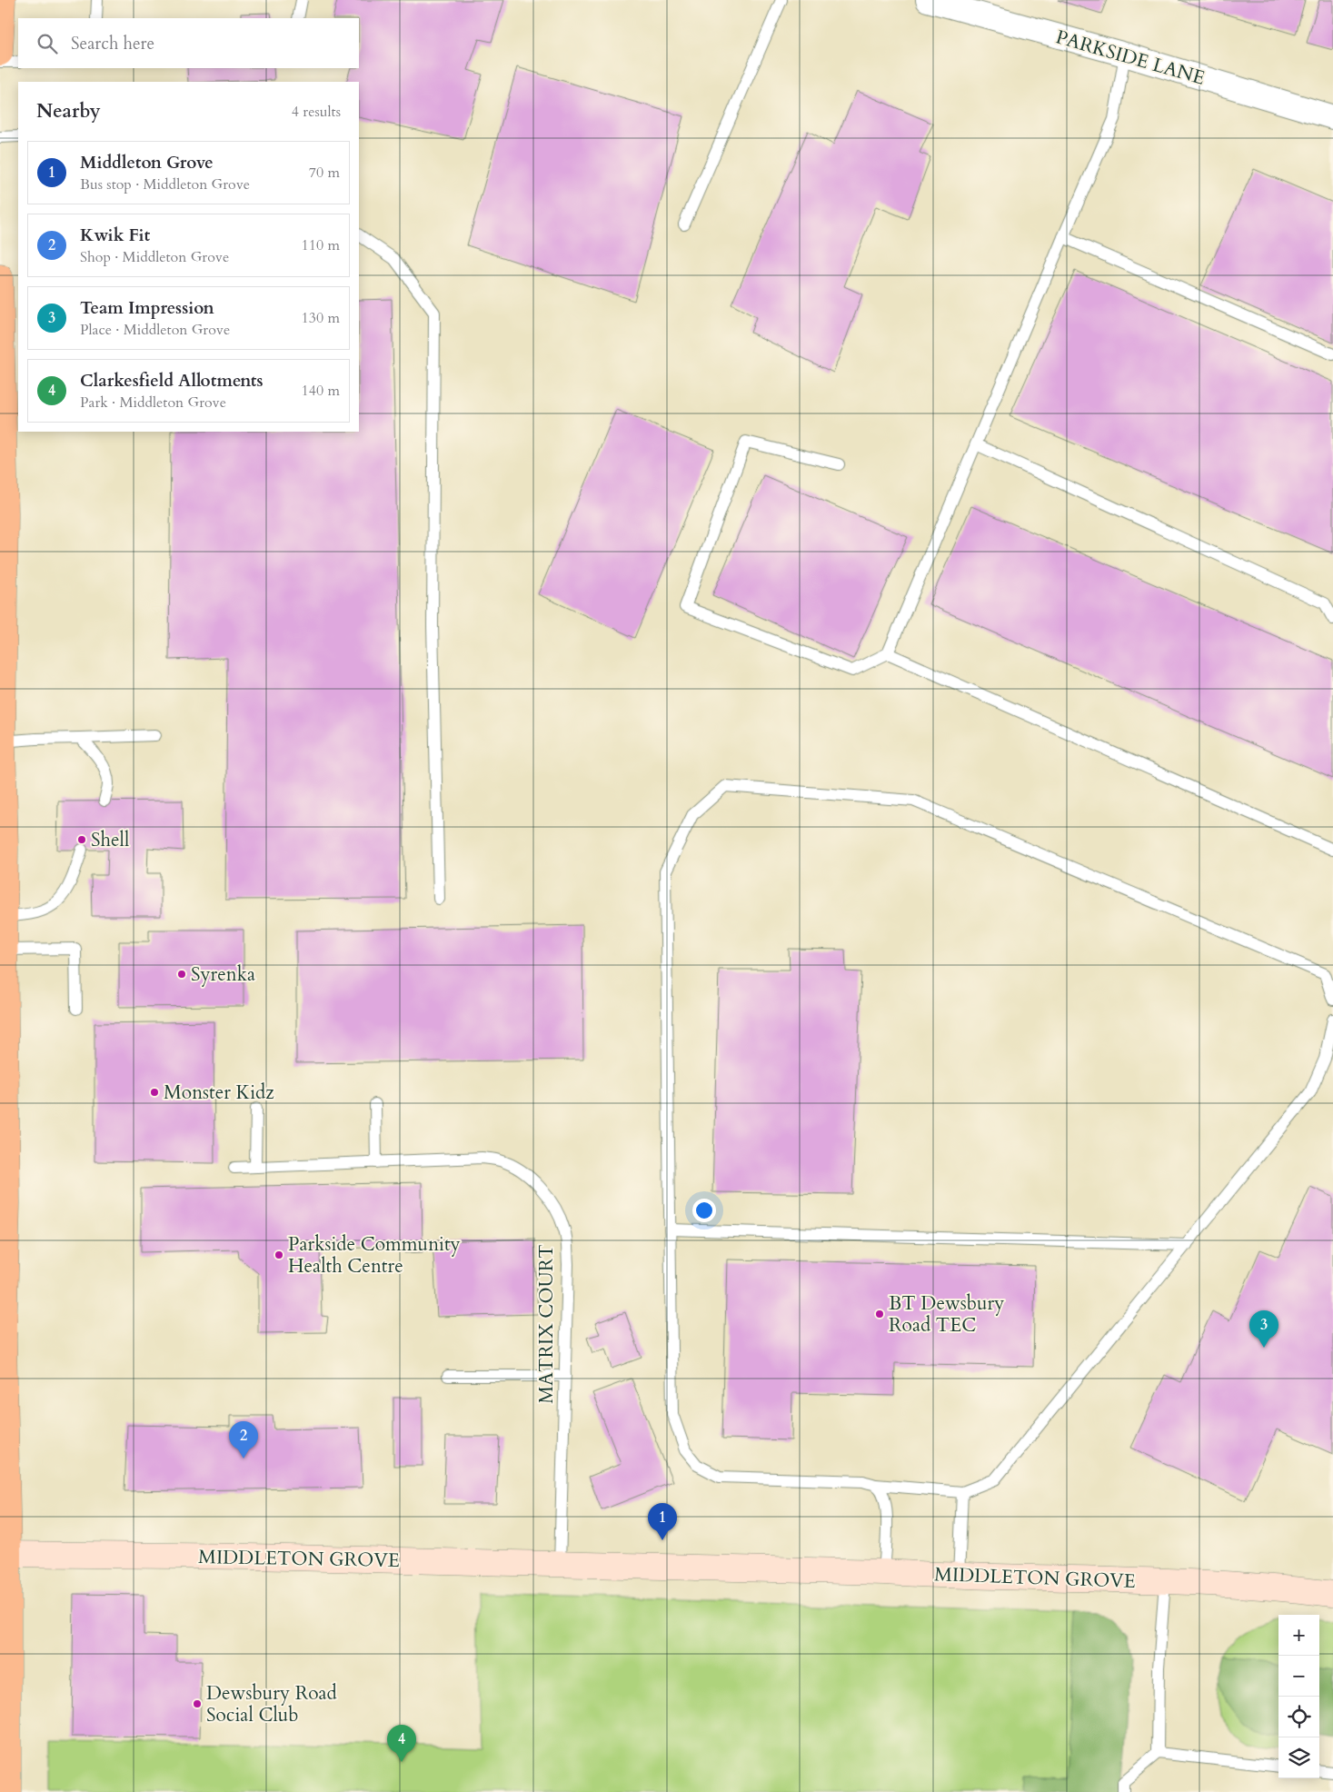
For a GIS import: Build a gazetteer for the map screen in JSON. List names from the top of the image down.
{
  "streets": {
    "street": ["PARKSIDE LANE", "MIDDLETON GROVE"],
    "lane": ["MATRIX COURT"]
  },
  "crossings": [
    ["MATRIX COURT", "MIDDLETON GROVE"]
  ],
  "places": [
    "Shell",
    "Syrenka",
    "Monster Kidz",
    "Parkside Community Health Centre",
    "BT Dewsbury Road TEC",
    "Dewsbury Road Social Club"
  ],
  "page": {
    "search": "Search here",
    "heading": ["Nearby", "4 results"],
    "list": [
      {
        "mark": "1",
        "name": "Middleton Grove",
        "note": "Bus stop · Middleton Grove",
        "value": "70 m"
      },
      {
        "mark": "2",
        "name": "Kwik Fit",
        "note": "Shop · Middleton Grove",
        "value": "110 m"
      },
      {
        "mark": "3",
        "name": "Team Impression",
        "note": "Place · Middleton Grove",
        "value": "130 m"
      },
      {
        "mark": "4",
        "name": "Clarkesfield Allotments",
        "note": "Park · Middleton Grove",
        "value": "140 m"
      }
    ],
    "pins": [
      "3",
      "2",
      "1",
      "4"
    ],
    "map_buttons": ["+", "−"]
  }
}
